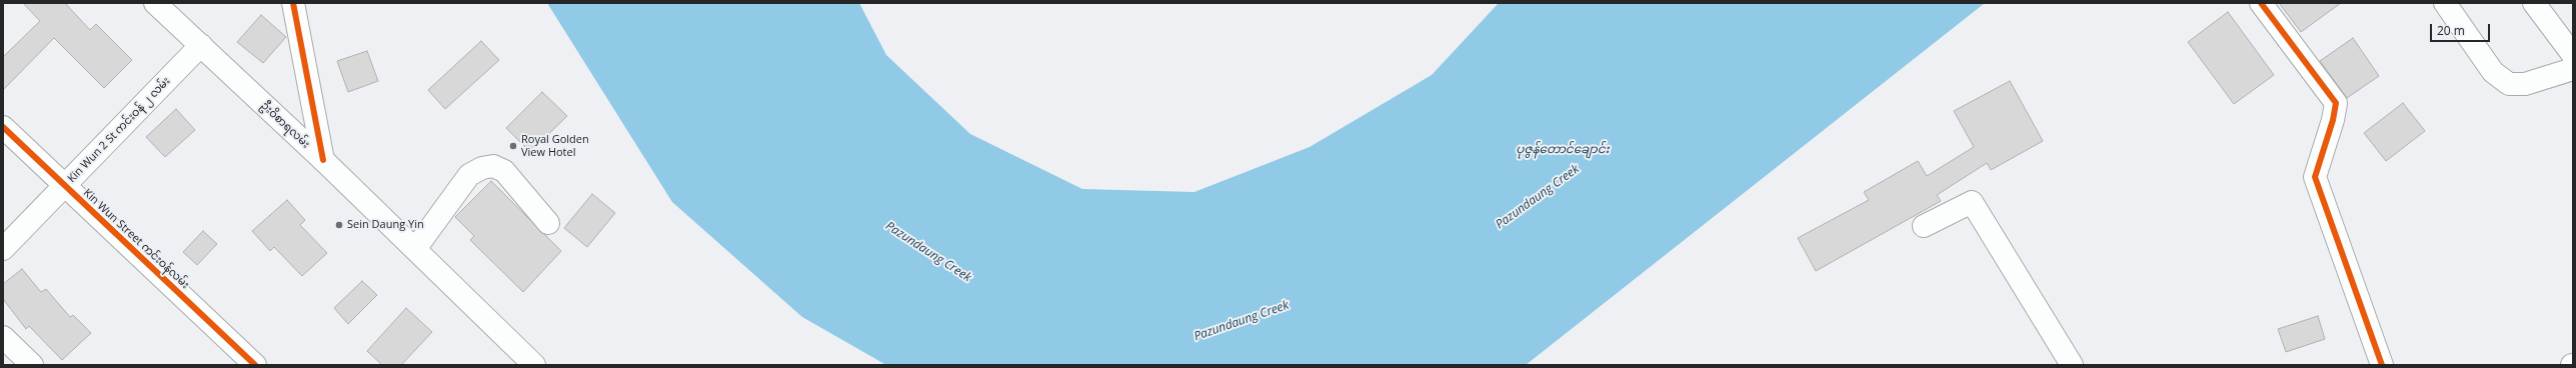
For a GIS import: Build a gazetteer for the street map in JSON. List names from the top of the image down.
{
  "streets": {
    "street": ["ဦးဝိစာရလမ်း", "Kin Wun 2 St ကင်းဝန် ၂ လမ်း", "Kin Wun Street ကင်းဝန်လမ်း"]
  },
  "crossings": [
    ["ဦးဝိစာရလမ်း", "Kin Wun 2 St ကင်းဝန် ၂ လမ်း"],
    ["Kin Wun 2 St ကင်းဝန် ၂ လမ်း", "Kin Wun Street ကင်းဝန်လမ်း"]
  ],
  "water": ["ပုဇွန်တောင်ချောင်း", "Pazundaung Creek"],
  "places": ["Royal Golden View Hotel", "Sein Daung Yin"],
  "scale_bar": "20 m"
}
